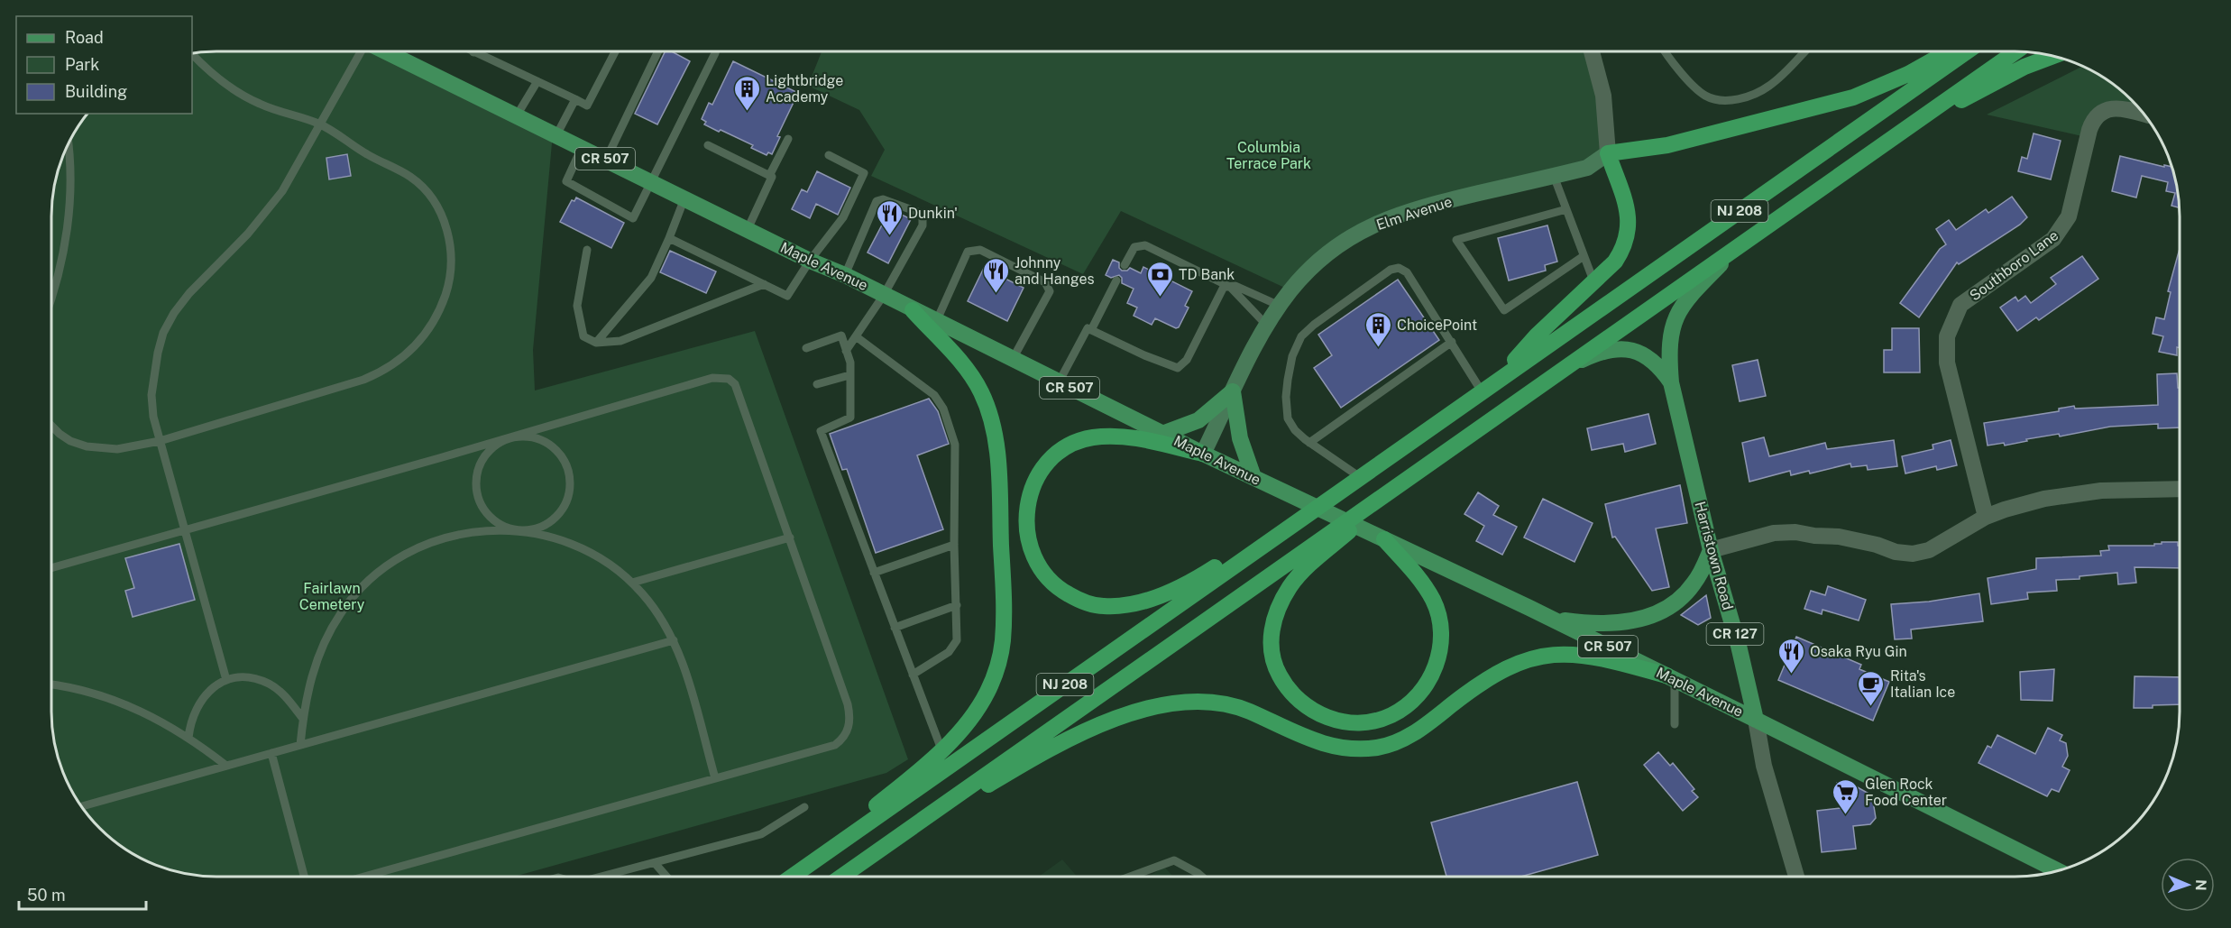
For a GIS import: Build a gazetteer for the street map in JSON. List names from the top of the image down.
{
  "streets": {
    "highway": ["NJ 208"],
    "main road": [
      "CR 507",
      "Elm Avenue",
      "Maple Avenue",
      "Harristown Road",
      "CR 127"
    ],
    "street": ["Southboro Lane"]
  },
  "crossings": [
    ["NJ 208", "Harristown Road"],
    ["Elm Avenue", "Maple Avenue"],
    ["Maple Avenue", "Harristown Road"]
  ],
  "parks": ["Columbia Terrace Park", "Fairlawn Cemetery"],
  "places": {
    "building": ["Lightbridge Academy", "ChoicePoint"],
    "restaurant": ["Dunkin'", "Johnny and Hanges", "Osaka Ryu Gin"],
    "bank": ["TD Bank"],
    "cafe": ["Rita's Italian Ice"],
    "supermarket": ["Glen Rock Food Center"]
  },
  "legend": ["Road", "Park", "Building"],
  "scale_bar": "50 m",
  "north": "right"
}
